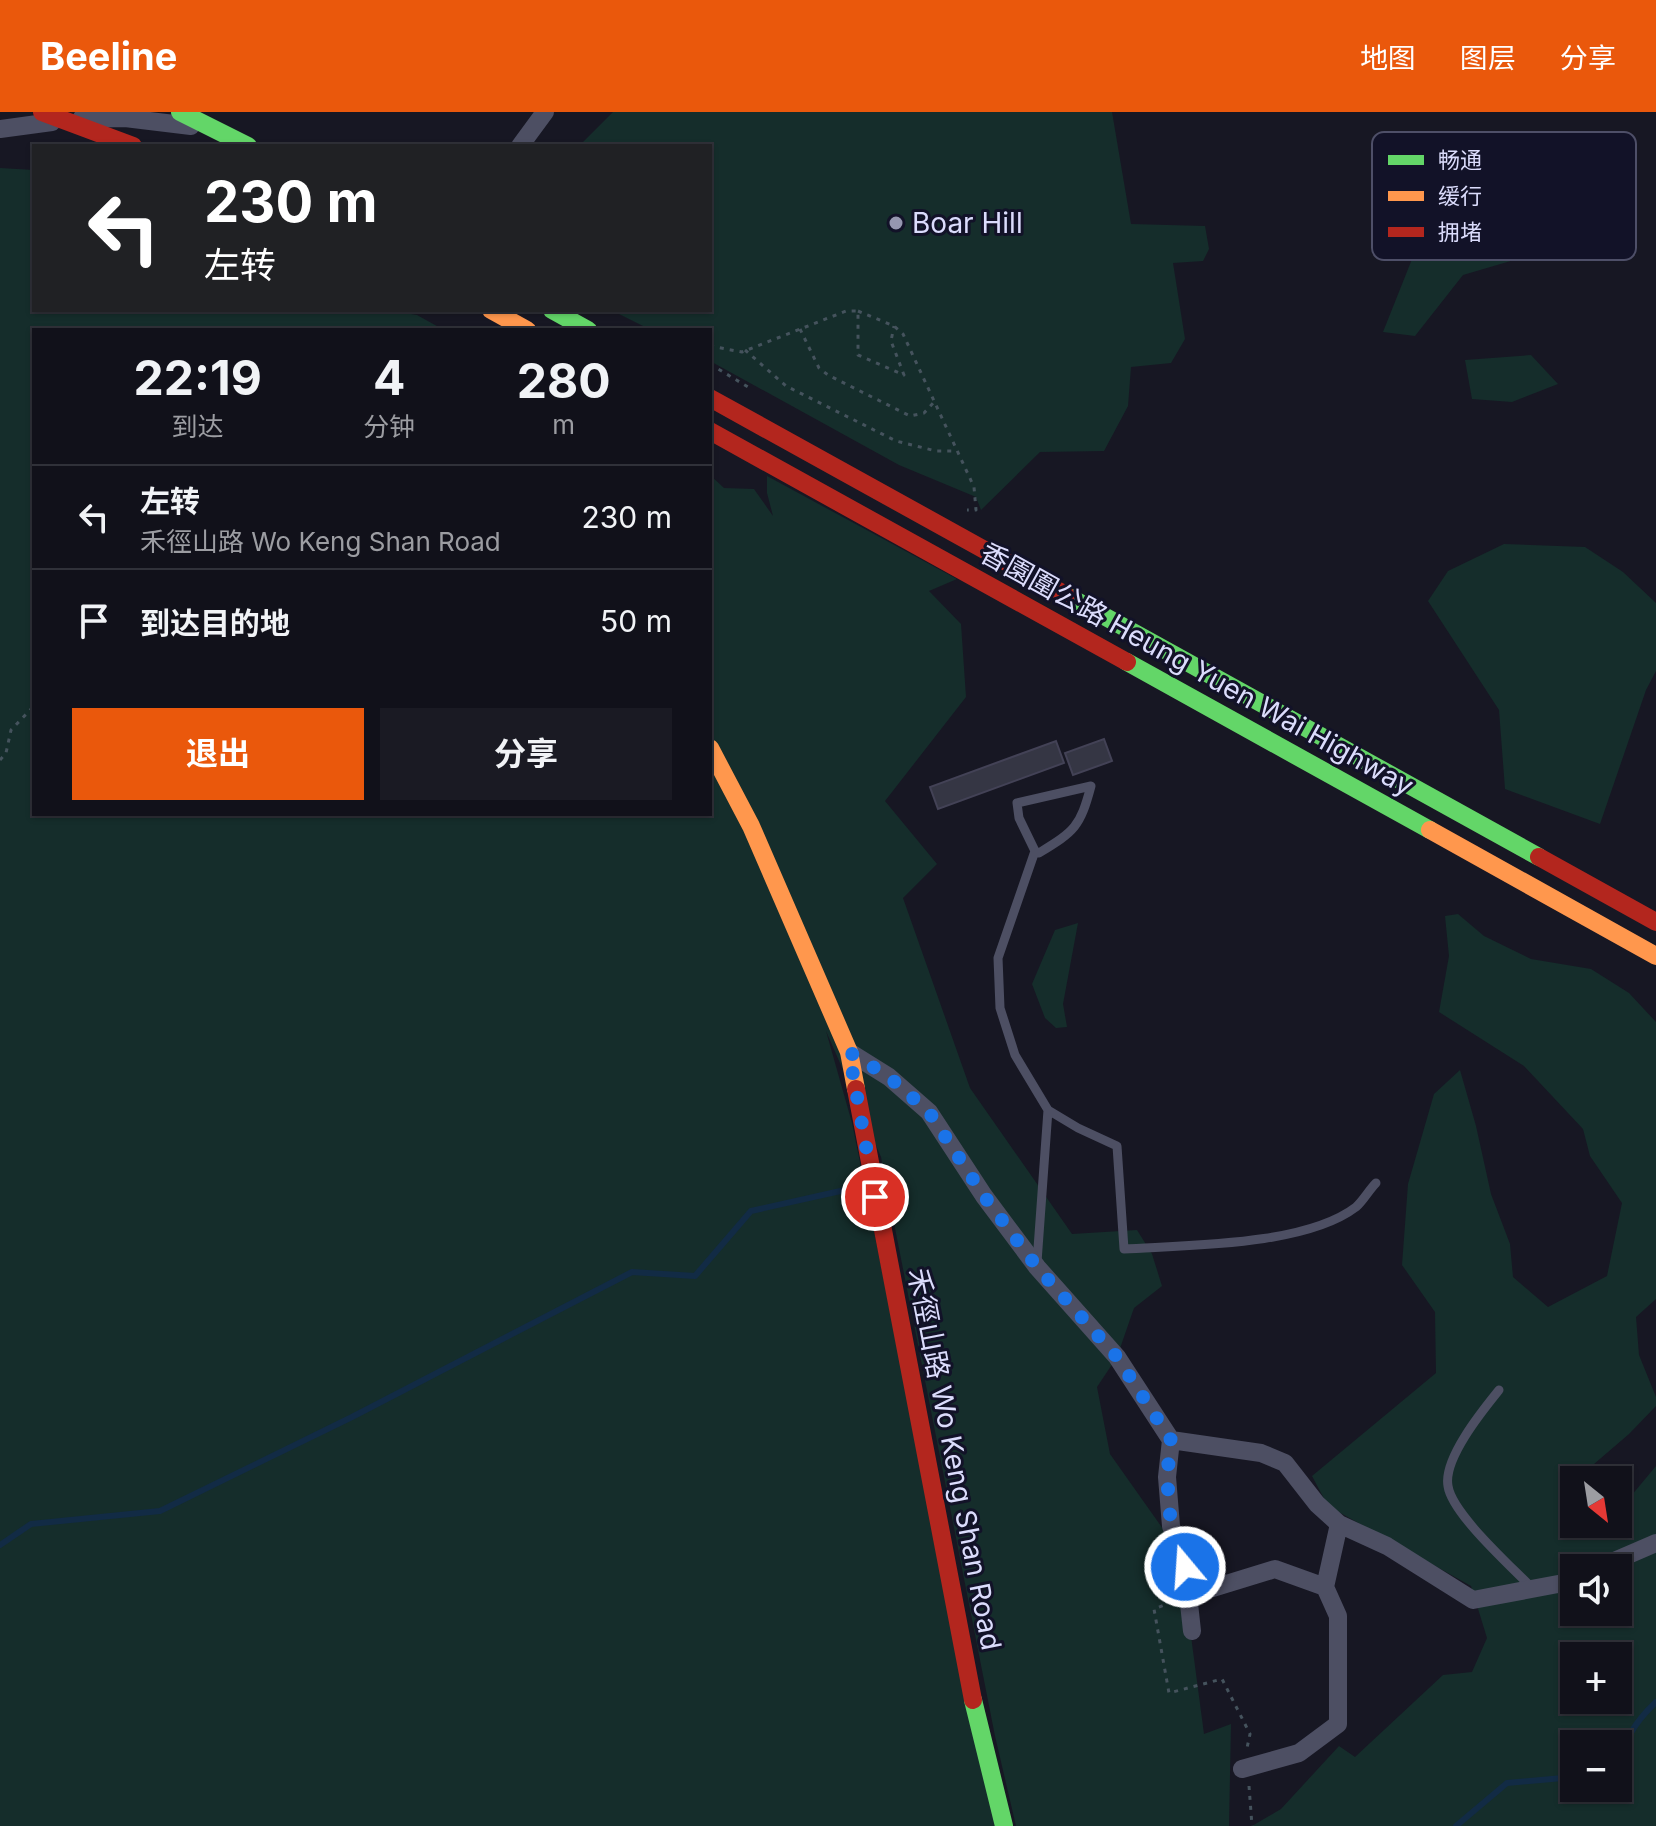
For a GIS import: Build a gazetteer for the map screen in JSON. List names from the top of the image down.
{
  "streets": {
    "main road": ["香園圍公路 Heung Yuen Wai Highway", "禾徑山路 Wo Keng Shan Road"]
  },
  "places": ["Boar Hill"],
  "legend": ["畅通", "缓行", "拥堵"],
  "north": "bottom right",
  "page": {
    "header": "Beeline",
    "nav": ["地图", "图层", "分享"],
    "turn": ["230 m", "左转"],
    "eta": [
      "22:19",
      "到达",
      "4",
      "分钟",
      "280",
      "m"
    ],
    "list": [
      {
        "name": "左转",
        "note": "禾徑山路 Wo Keng Shan Road",
        "value": "230 m"
      },
      {
        "name": "到达目的地",
        "value": "50 m"
      }
    ],
    "buttons": ["退出", "分享"],
    "map_buttons": ["+", "−"]
  }
}
